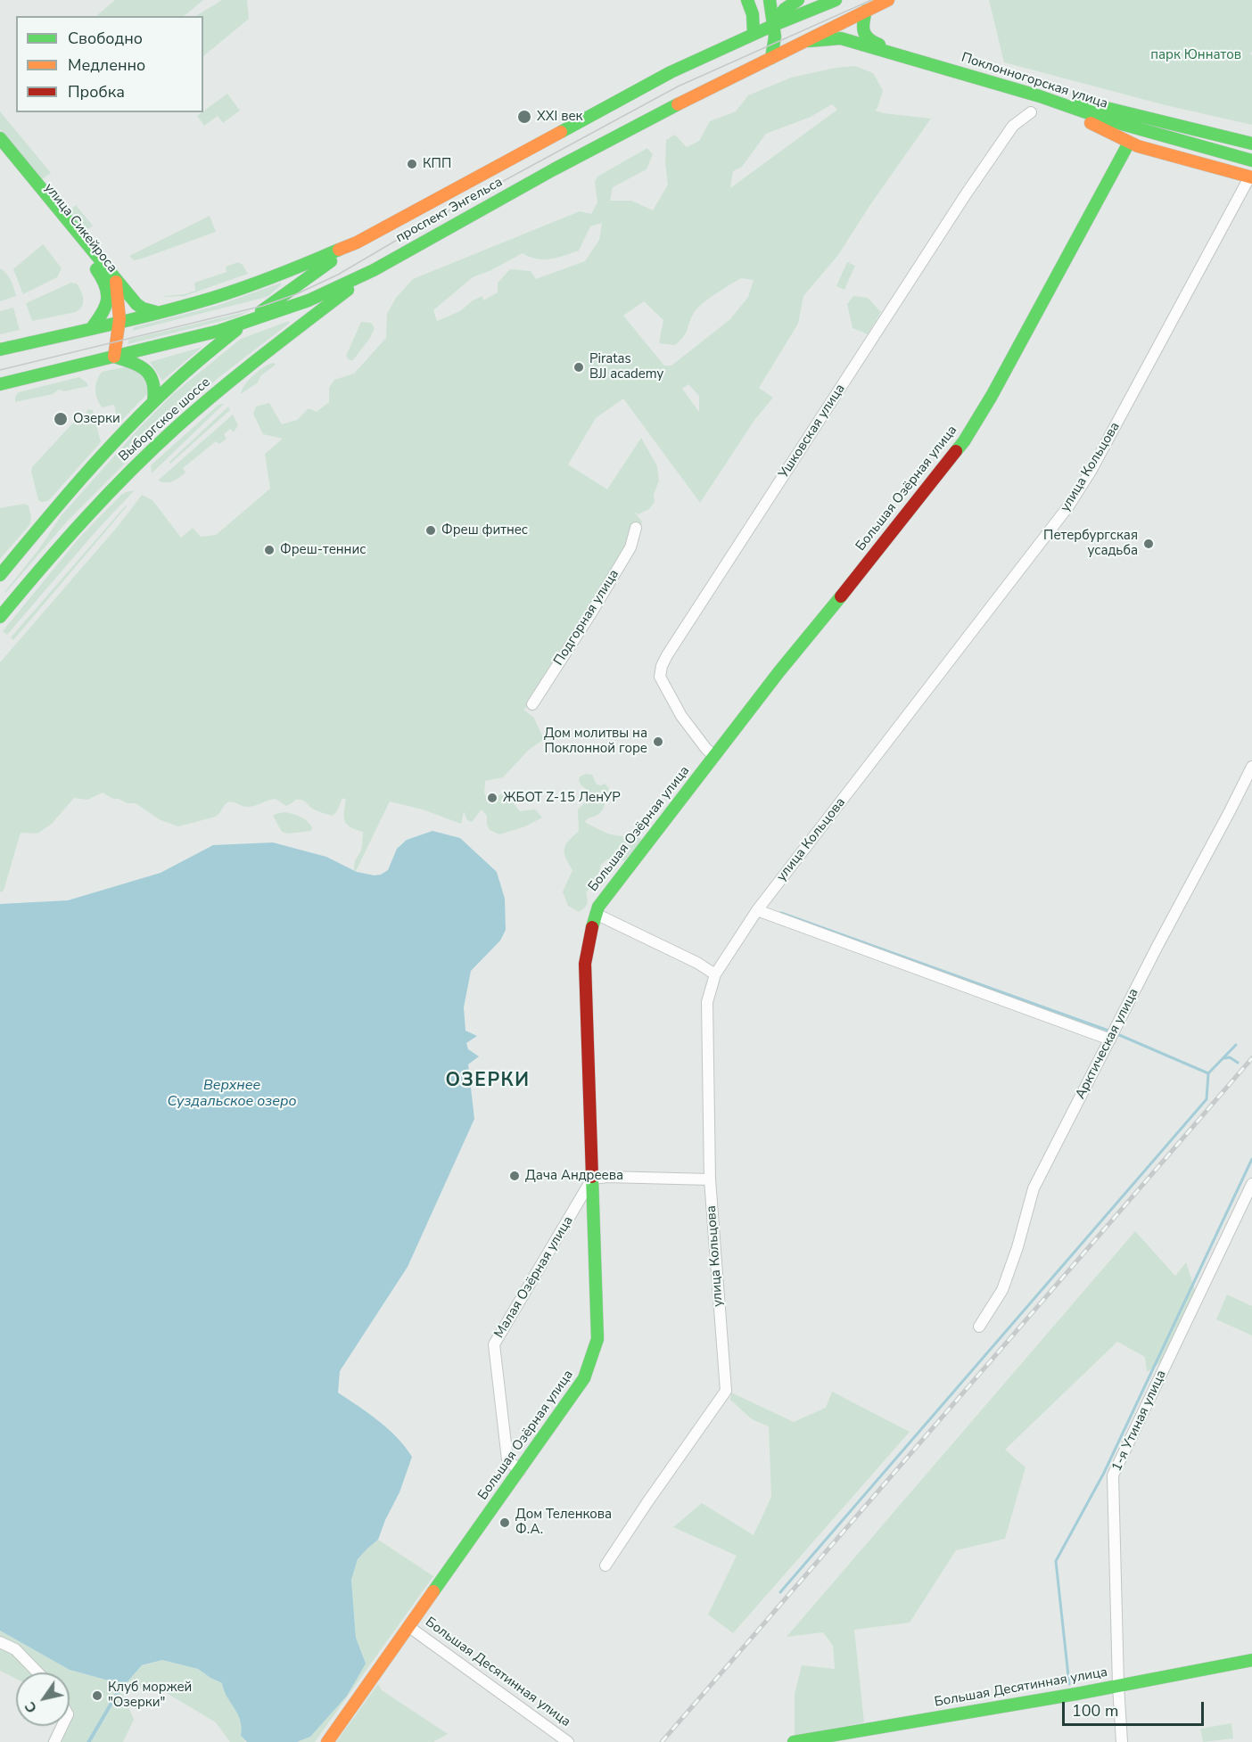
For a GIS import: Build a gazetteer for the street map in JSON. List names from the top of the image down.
{
  "streets": {
    "main road": [
      "Поклонногорская улица",
      "проспект Энгельса",
      "улица Сикейроса",
      "Выборгское шоссе",
      "Большая Озёрная улица",
      "Большая Десятинная улица"
    ],
    "street": [
      "Ушковская улица",
      "улица Кольцова",
      "Подгорная улица",
      "Арктическая улица",
      "Малая Озёрная улица",
      "1-я Утиная улица"
    ]
  },
  "crossings": [
    ["Поклонногорская улица", "проспект Энгельса"],
    ["проспект Энгельса", "улица Сикейроса"],
    ["проспект Энгельса", "Выборгское шоссе"],
    ["Ушковская улица", "Большая Озёрная улица"],
    ["Большая Озёрная улица", "Малая Озёрная улица"],
    ["Большая Озёрная улица", "Большая Десятинная улица"],
    ["1-я Утиная улица", "Большая Десятинная улица"]
  ],
  "districts": ["ОЗЕРКИ"],
  "water": ["Верхнее Суздальское озеро"],
  "parks": ["парк Юннатов"],
  "places": [
    "XXI век",
    "КПП",
    "Piratas BJJ academy",
    "Озерки",
    "Фреш фитнес",
    "Петербургская усадьба",
    "Фреш-теннис",
    "Дом молитвы на Поклонной горе",
    "ЖБОТ Z-15 ЛенУР",
    "Дача Андреева",
    "Дом Теленкова Ф.А.",
    "Клуб моржей \"Озерки\""
  ],
  "legend": ["Свободно", "Медленно", "Пробка"],
  "scale_bar": "100 m",
  "north": "bottom left"
}
